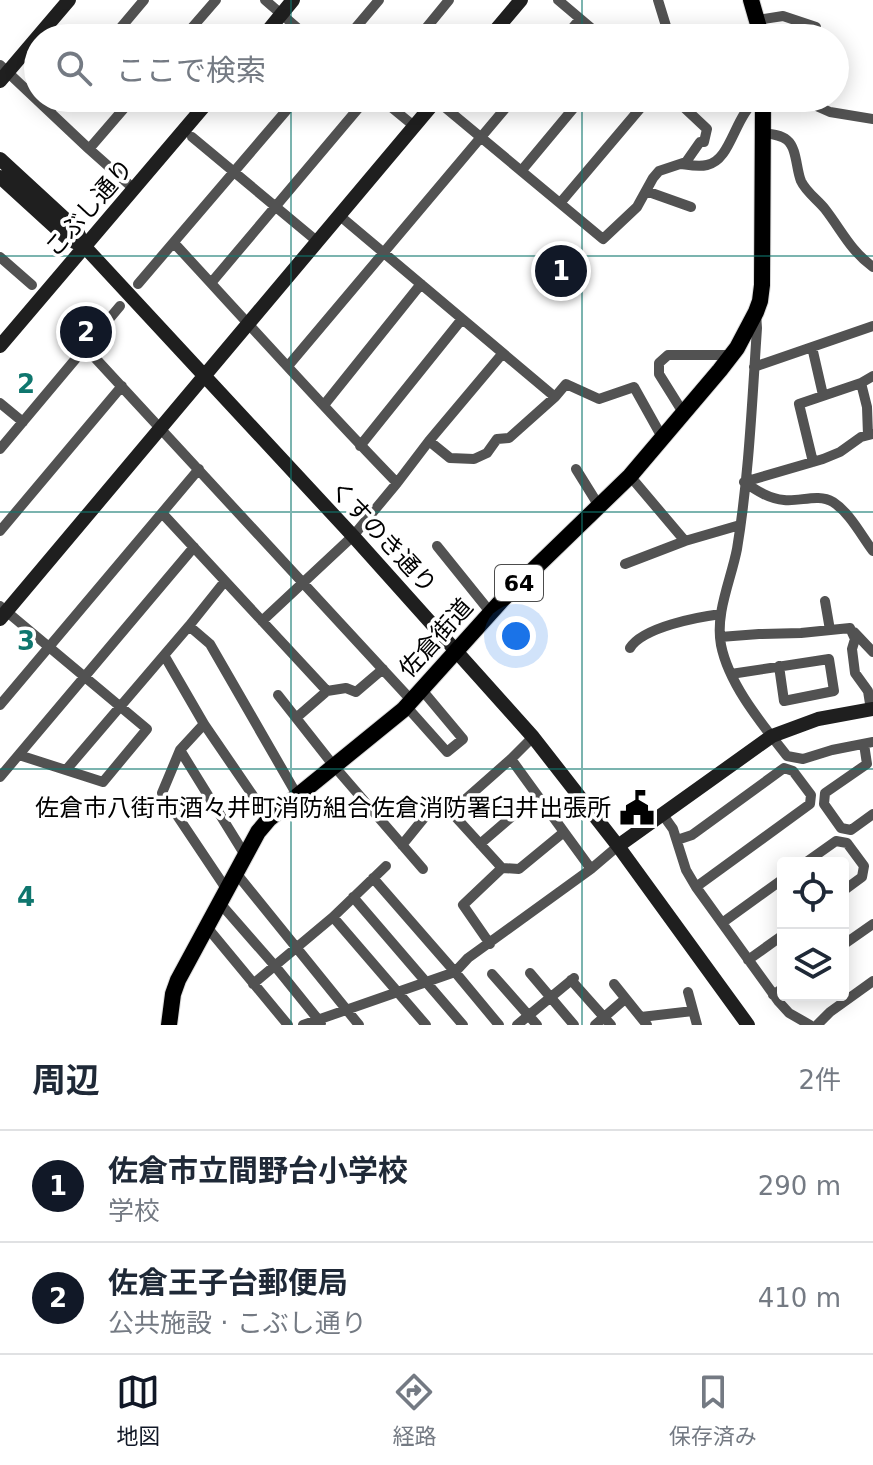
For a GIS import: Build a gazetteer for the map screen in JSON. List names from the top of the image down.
{
  "streets": {
    "main road": ["64", "佐倉街道"],
    "street": ["こぶし通り", "くすのき通り"]
  },
  "crossings": [
    ["こぶし通り", "くすのき通り"],
    ["くすのき通り", "佐倉街道"]
  ],
  "places": {
    "public building": ["佐倉市八街市酒々井町消防組合佐倉消防署臼井出張所"]
  },
  "page": {
    "search": "ここで検索",
    "pins": ["1", "2"],
    "heading": ["周辺", "2件"],
    "list": [
      {
        "mark": "1",
        "name": "佐倉市立間野台小学校",
        "note": "学校",
        "value": "290 m"
      },
      {
        "mark": "2",
        "name": "佐倉王子台郵便局",
        "note": "公共施設 · こぶし通り",
        "value": "410 m"
      }
    ],
    "nav": ["地図", "経路", "保存済み"]
  },
  "grid": {
    "rows": ["2", "3", "4"]
  }
}
